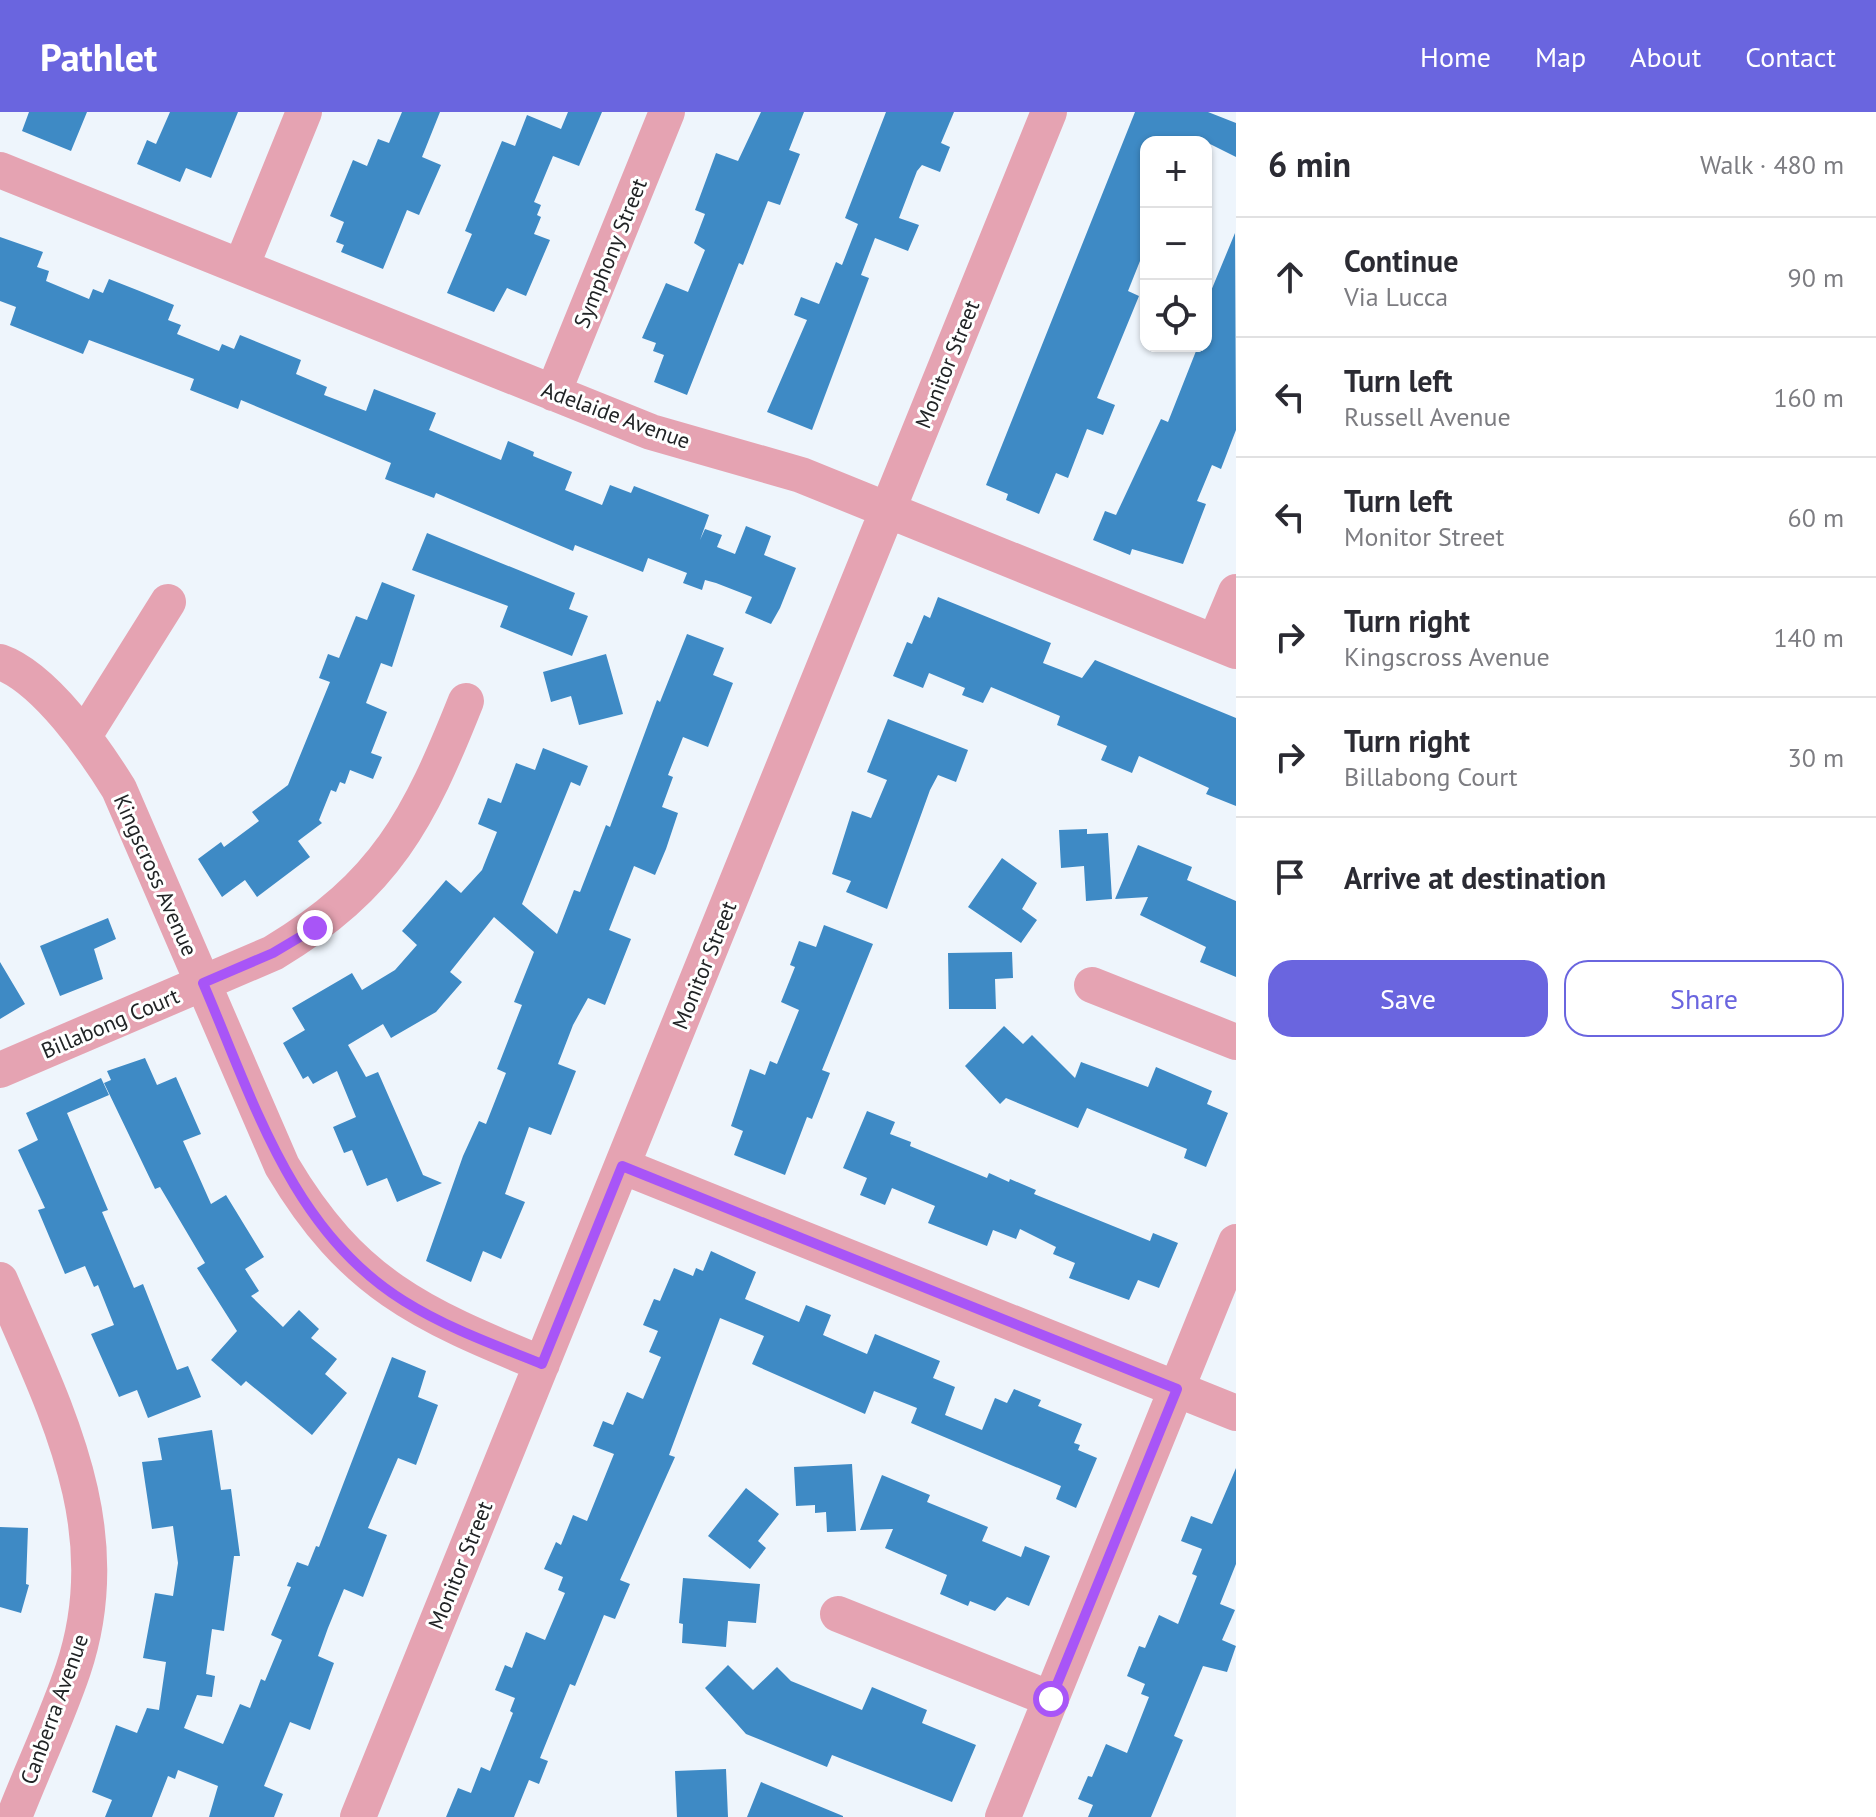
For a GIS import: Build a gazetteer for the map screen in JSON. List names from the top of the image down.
{
  "streets": {
    "street": [
      "Symphony Street",
      "Monitor Street",
      "Adelaide Avenue",
      "Kingscross Avenue",
      "Billabong Court",
      "Canberra Avenue"
    ]
  },
  "crossings": [
    ["Symphony Street", "Adelaide Avenue"],
    ["Monitor Street", "Adelaide Avenue"],
    ["Monitor Street", "Kingscross Avenue"],
    ["Kingscross Avenue", "Billabong Court"]
  ],
  "page": {
    "header": "Pathlet",
    "nav": [
      "Home",
      "Map",
      "About",
      "Contact"
    ],
    "heading": ["6 min", "Walk · 480 m"],
    "map_buttons": ["+", "−"],
    "list": [
      ["Continue", "Via Lucca", "90 m"],
      ["Turn left", "Russell Avenue", "160 m"],
      ["Turn left", "Monitor Street", "60 m"],
      ["Turn right", "Kingscross Avenue", "140 m"],
      ["Turn right", "Billabong Court", "30 m"],
      "Arrive at destination"
    ],
    "buttons": ["Save", "Share"]
  }
}
